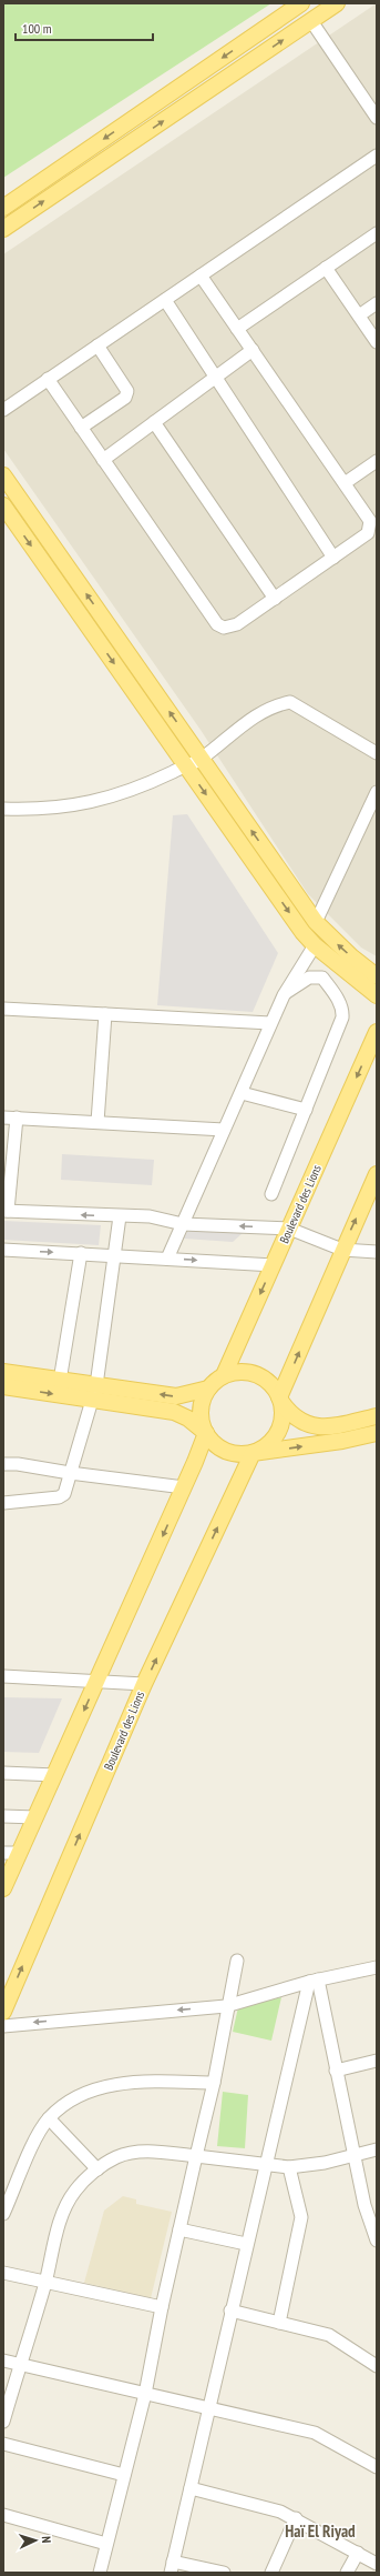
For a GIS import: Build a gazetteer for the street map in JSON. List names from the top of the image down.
{
  "streets": {
    "main road": ["Boulevard des Lions"]
  },
  "districts": ["Haï El Riyad"],
  "scale_bar": "100 m",
  "north": "right"
}
